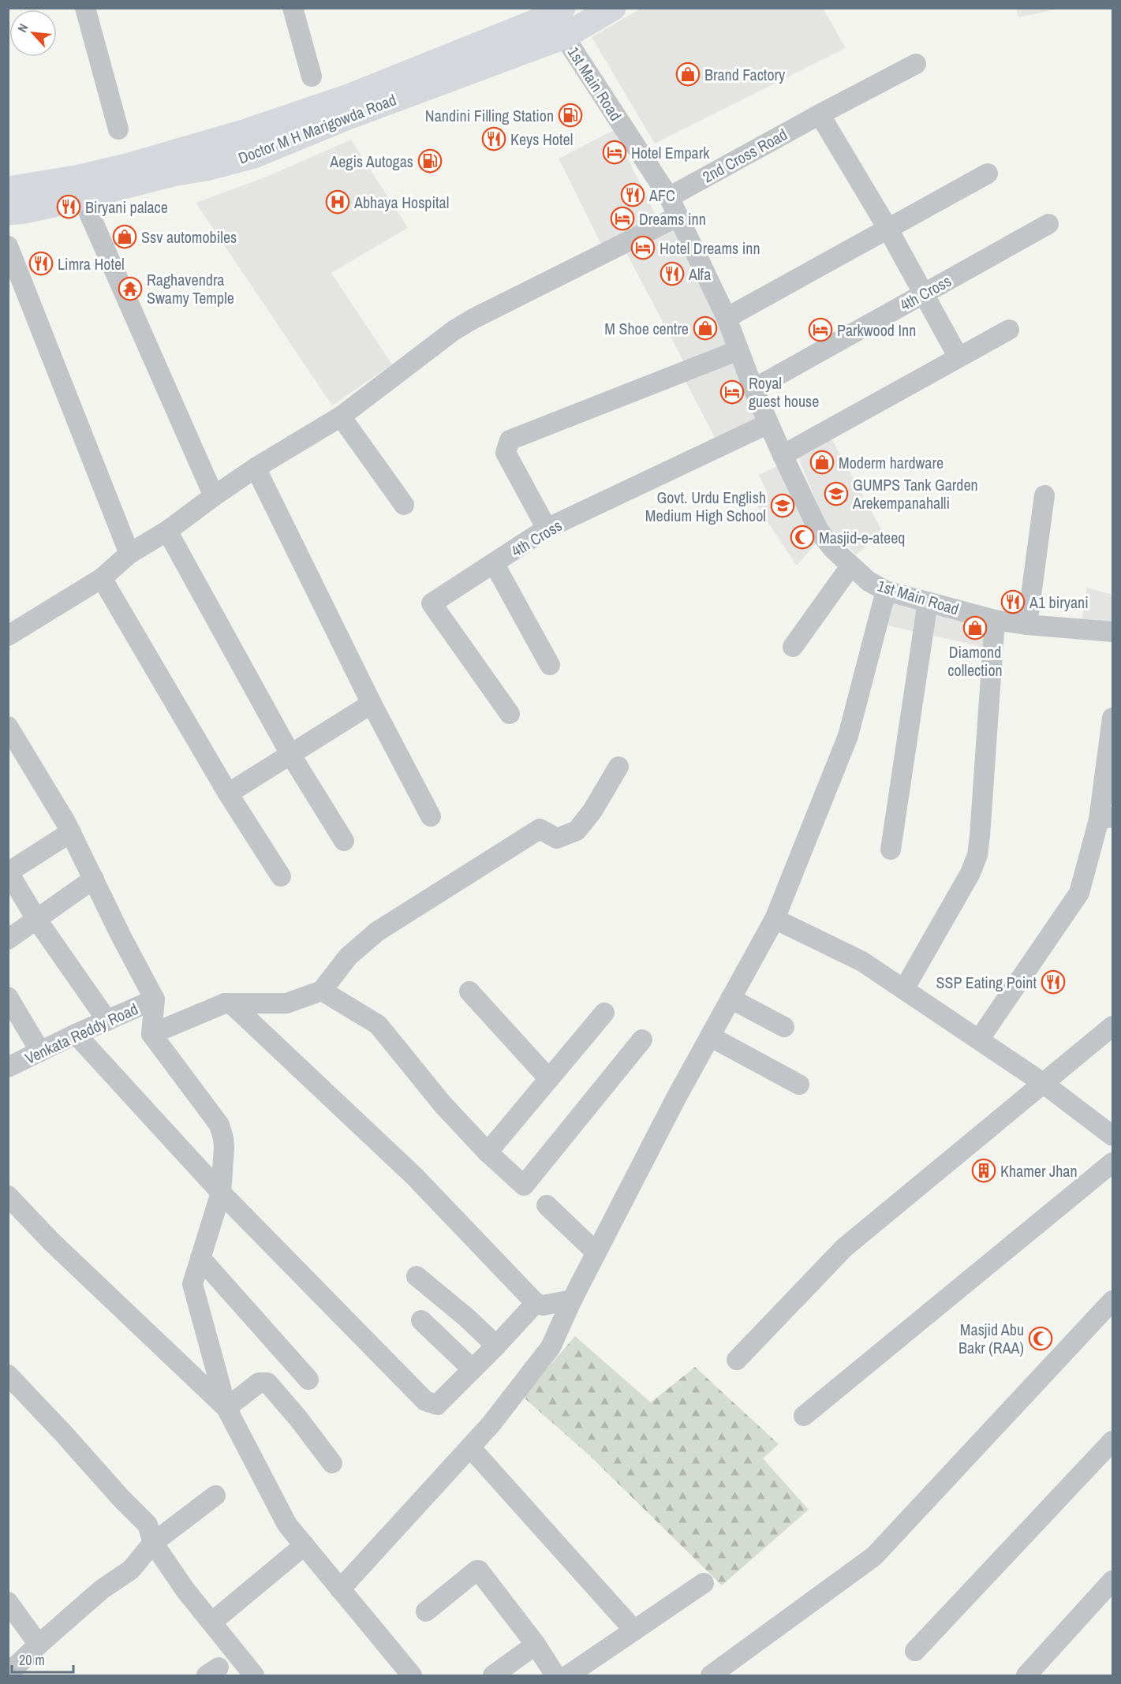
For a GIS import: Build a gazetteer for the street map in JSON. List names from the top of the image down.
{
  "streets": {
    "main road": ["Doctor M H Marigowda Road"],
    "street": [
      "1st Main Road",
      "2nd Cross Road",
      "4th Cross",
      "Venkata Reddy Road"
    ]
  },
  "crossings": [
    ["1st Main Road", "Doctor M H Marigowda Road"],
    ["1st Main Road", "2nd Cross Road"],
    ["1st Main Road", "4th Cross"]
  ],
  "places": {
    "shop": [
      "Brand Factory",
      "Ssv automobiles",
      "M Shoe centre",
      "Moderm hardware",
      "Diamond collection"
    ],
    "fuel station": ["Nandini Filling Station", "Aegis Autogas"],
    "restaurant": [
      "Keys Hotel",
      "AFC",
      "Biryani palace",
      "Limra Hotel",
      "Alfa",
      "A1 biryani",
      "SSP Eating Point"
    ],
    "hotel": [
      "Hotel Empark",
      "Dreams inn",
      "Hotel Dreams inn",
      "Parkwood Inn",
      "Royal guest house"
    ],
    "hospital": ["Abhaya Hospital"],
    "temple": ["Raghavendra Swamy Temple"],
    "school or university": ["GUMPS Tank Garden Arekempanahalli", "Govt. Urdu English Medium High School"],
    "mosque": ["Masjid-e-ateeq", "Masjid Abu Bakr (RAA)"],
    "building": ["Khamer Jhan"]
  },
  "scale_bar": "20 m",
  "north": "top left"
}
